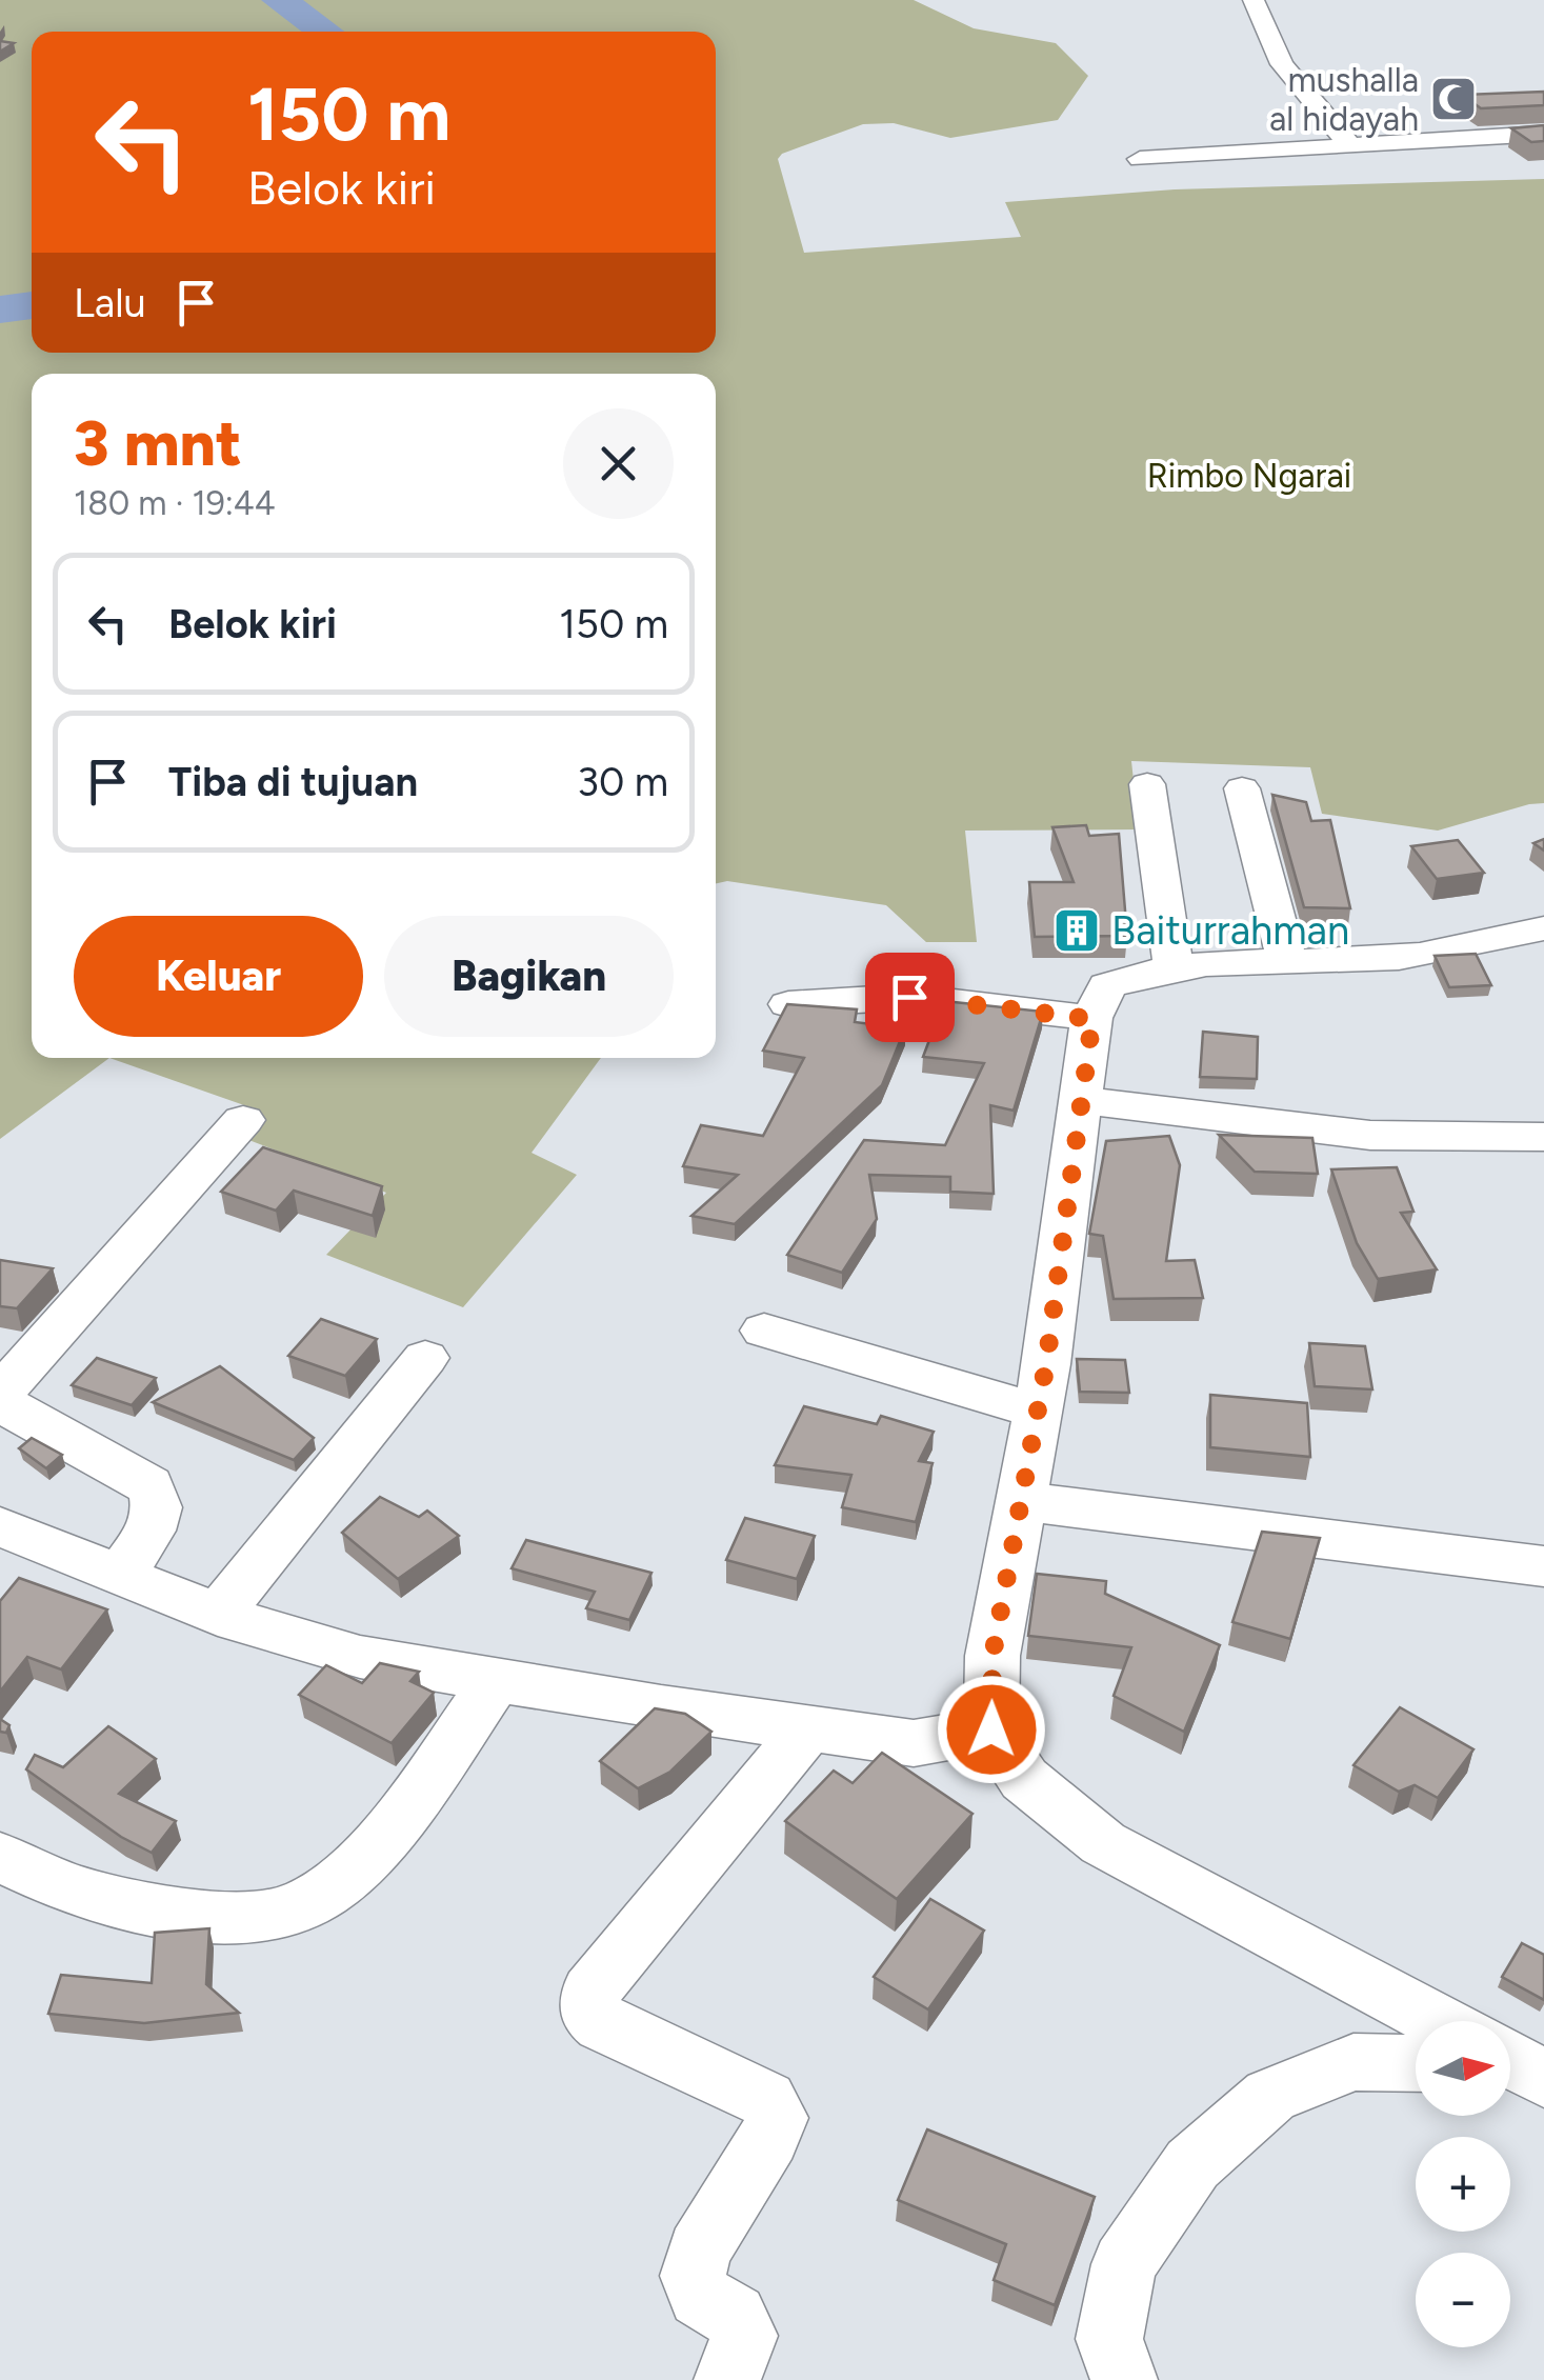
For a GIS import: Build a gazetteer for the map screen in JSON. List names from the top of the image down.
{
  "parks": ["Rimbo Ngarai"],
  "places": {
    "mosque": ["mushalla al hidayah"],
    "building": ["Baiturrahman"]
  },
  "north": "right",
  "page": {
    "turn": ["150 m", "Belok kiri"],
    "then": "Lalu",
    "heading": ["3 mnt", "180 m · 19:44"],
    "list": [
      {
        "name": "Belok kiri",
        "value": "150 m"
      },
      {
        "name": "Tiba di tujuan",
        "value": "30 m"
      }
    ],
    "buttons": ["Keluar", "Bagikan"],
    "map_buttons": ["+", "−"]
  }
}
